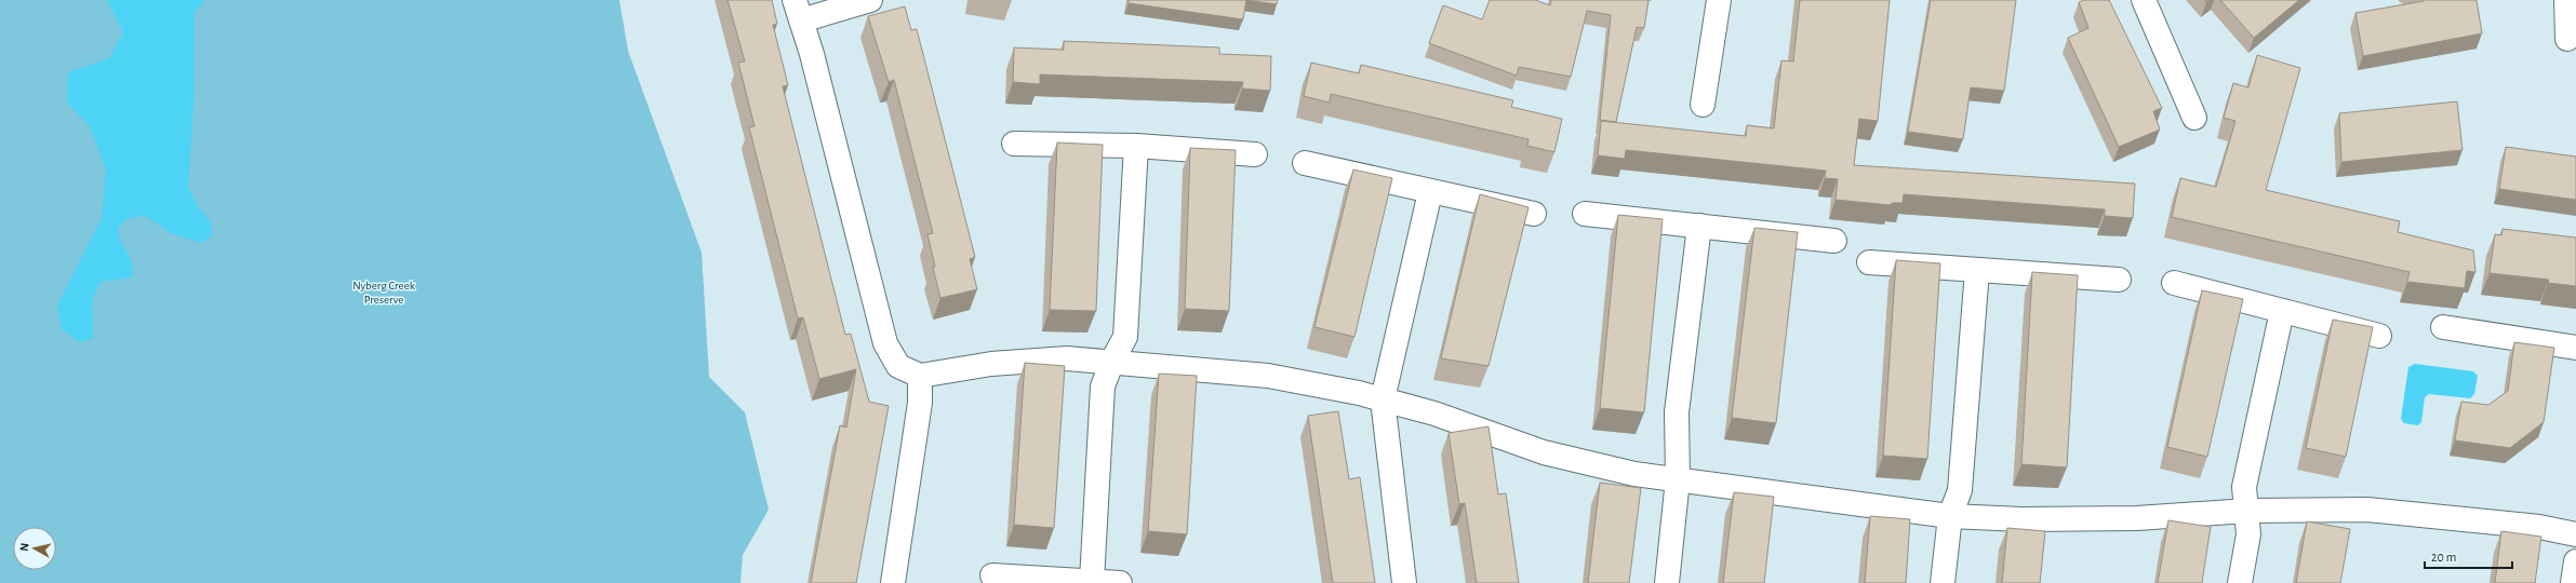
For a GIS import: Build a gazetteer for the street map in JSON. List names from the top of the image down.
{
  "parks": ["Nyberg Creek Preserve"],
  "scale_bar": "20 m",
  "north": "left"
}
